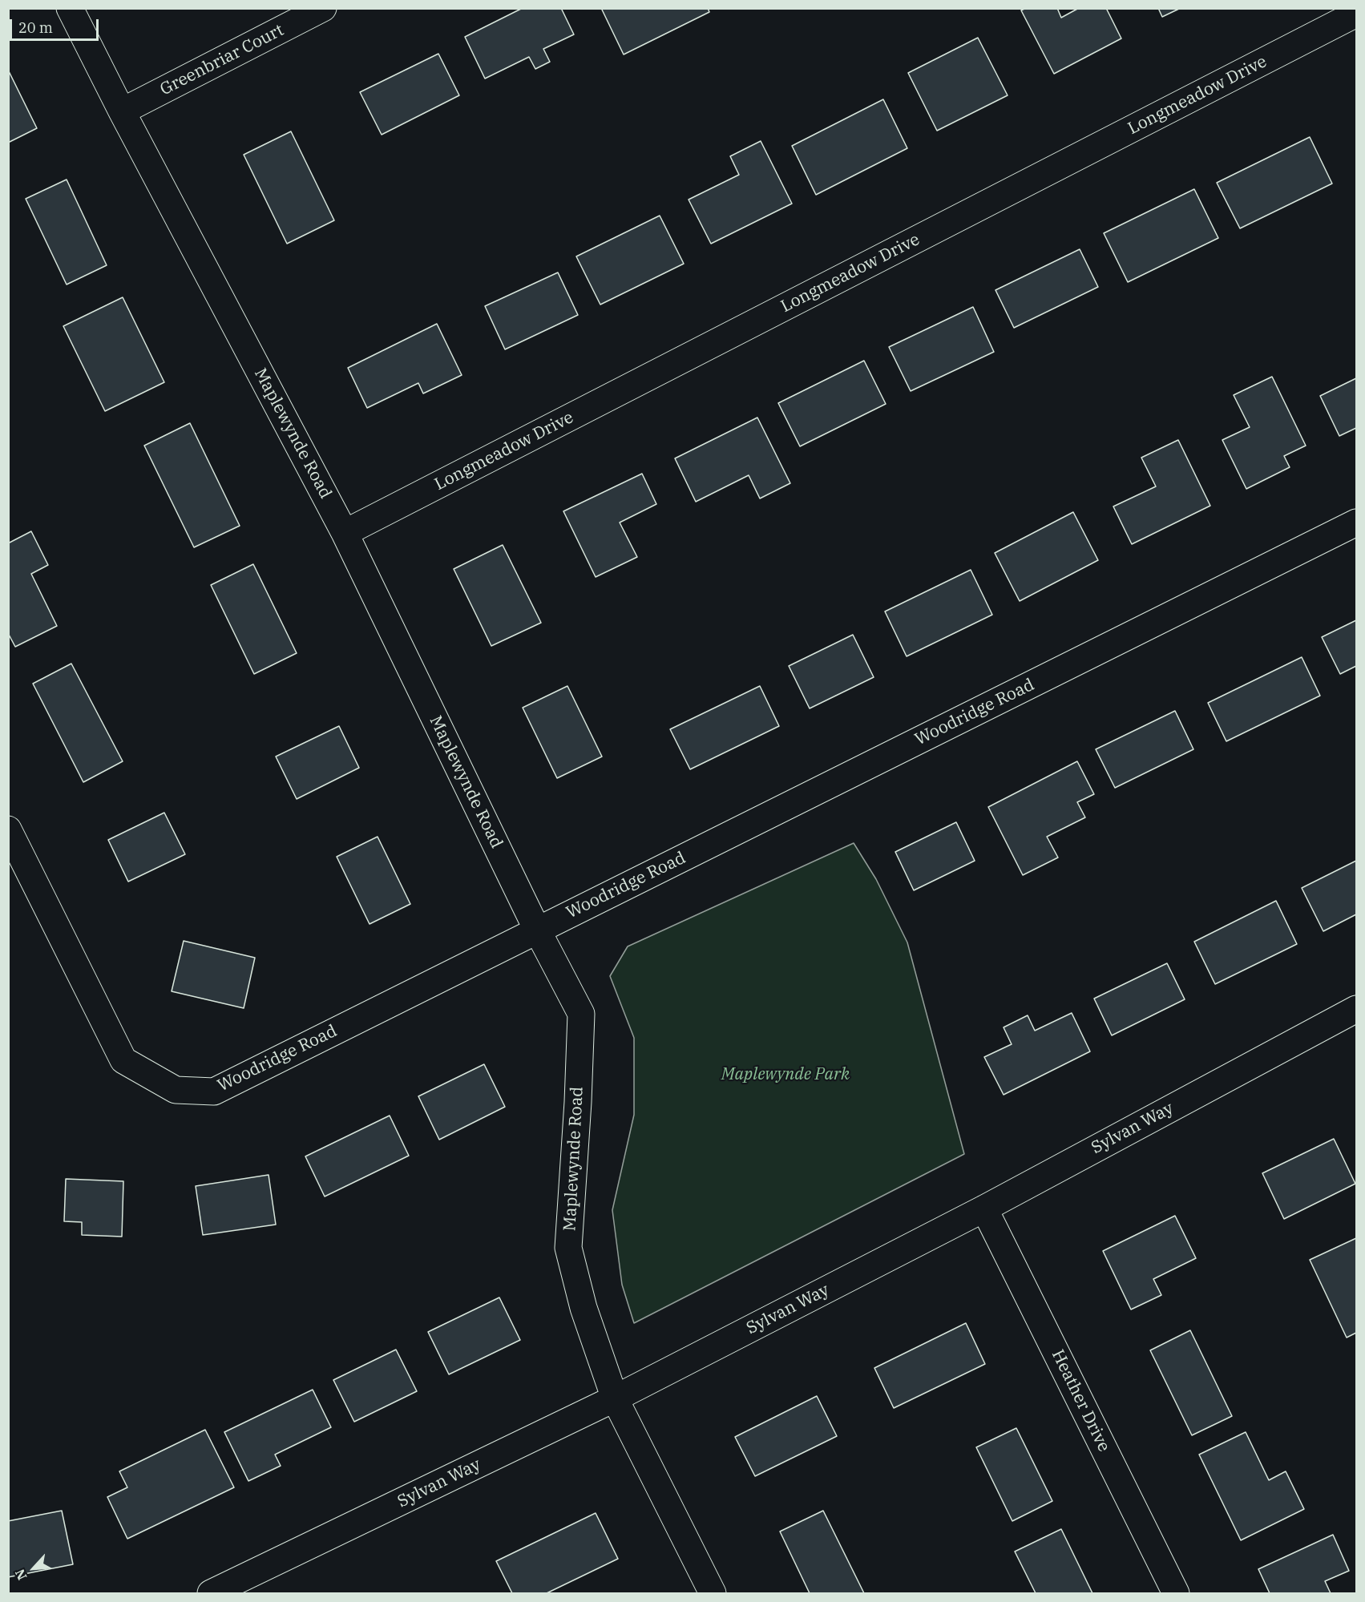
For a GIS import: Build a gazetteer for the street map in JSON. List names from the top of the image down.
{
  "streets": {
    "street": [
      "Greenbriar Court",
      "Longmeadow Drive",
      "Maplewynde Road",
      "Woodridge Road",
      "Sylvan Way",
      "Heather Drive"
    ]
  },
  "crossings": [
    ["Greenbriar Court", "Maplewynde Road"],
    ["Longmeadow Drive", "Maplewynde Road"],
    ["Maplewynde Road", "Woodridge Road"],
    ["Maplewynde Road", "Sylvan Way"],
    ["Sylvan Way", "Heather Drive"]
  ],
  "parks": ["Maplewynde Park"],
  "scale_bar": "20 m",
  "north": "bottom left"
}
